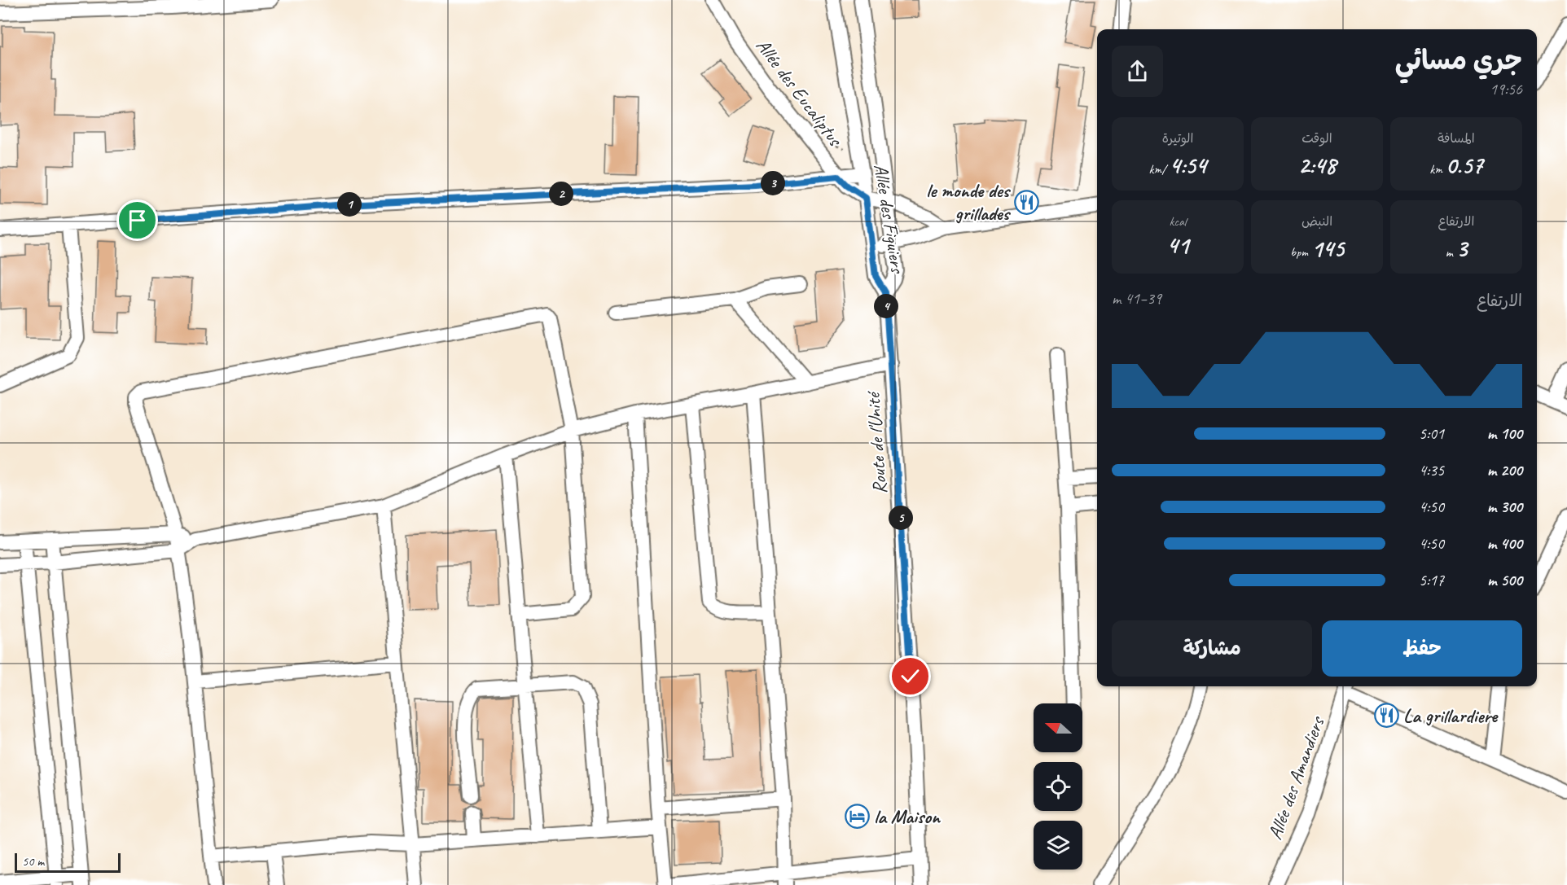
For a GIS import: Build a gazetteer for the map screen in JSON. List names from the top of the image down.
{
  "streets": {
    "street": [
      "Allée des Eucaliptus",
      "Allée des Figuiers",
      "Route de l'Unité",
      "Allée des Amandiers"
    ]
  },
  "crossings": [
    ["Allée des Eucaliptus", "Allée des Figuiers"],
    ["Allée des Figuiers", "Route de l'Unité"]
  ],
  "places": {
    "restaurant": ["le monde des grillades", "La grillardiere"],
    "hotel": ["la Maison"]
  },
  "scale_bar": "50 m",
  "north": "left",
  "page": {
    "heading": ["جري مسائي", "19:56"],
    "stats": [
      ["المسافة", "0.57 km"],
      ["الوقت", "2:48"],
      ["الوتيرة", "4:54 /km"],
      ["الارتفاع", "3 m"],
      ["النبض", "145 bpm"],
      ["kcal", "41"]
    ],
    "pins": [
      "3",
      "2",
      "1",
      "4",
      "5"
    ],
    "chart": ["الارتفاع", "39–41 m"],
    "list": [
      {
        "name": "100 m",
        "note": "5:01"
      },
      {
        "name": "200 m",
        "note": "4:35"
      },
      {
        "name": "300 m",
        "note": "4:50"
      },
      {
        "name": "400 m",
        "note": "4:50"
      },
      {
        "name": "500 m",
        "note": "5:17"
      }
    ],
    "buttons": ["حفظ", "مشاركة"],
    "scale": "50 m"
  }
}
